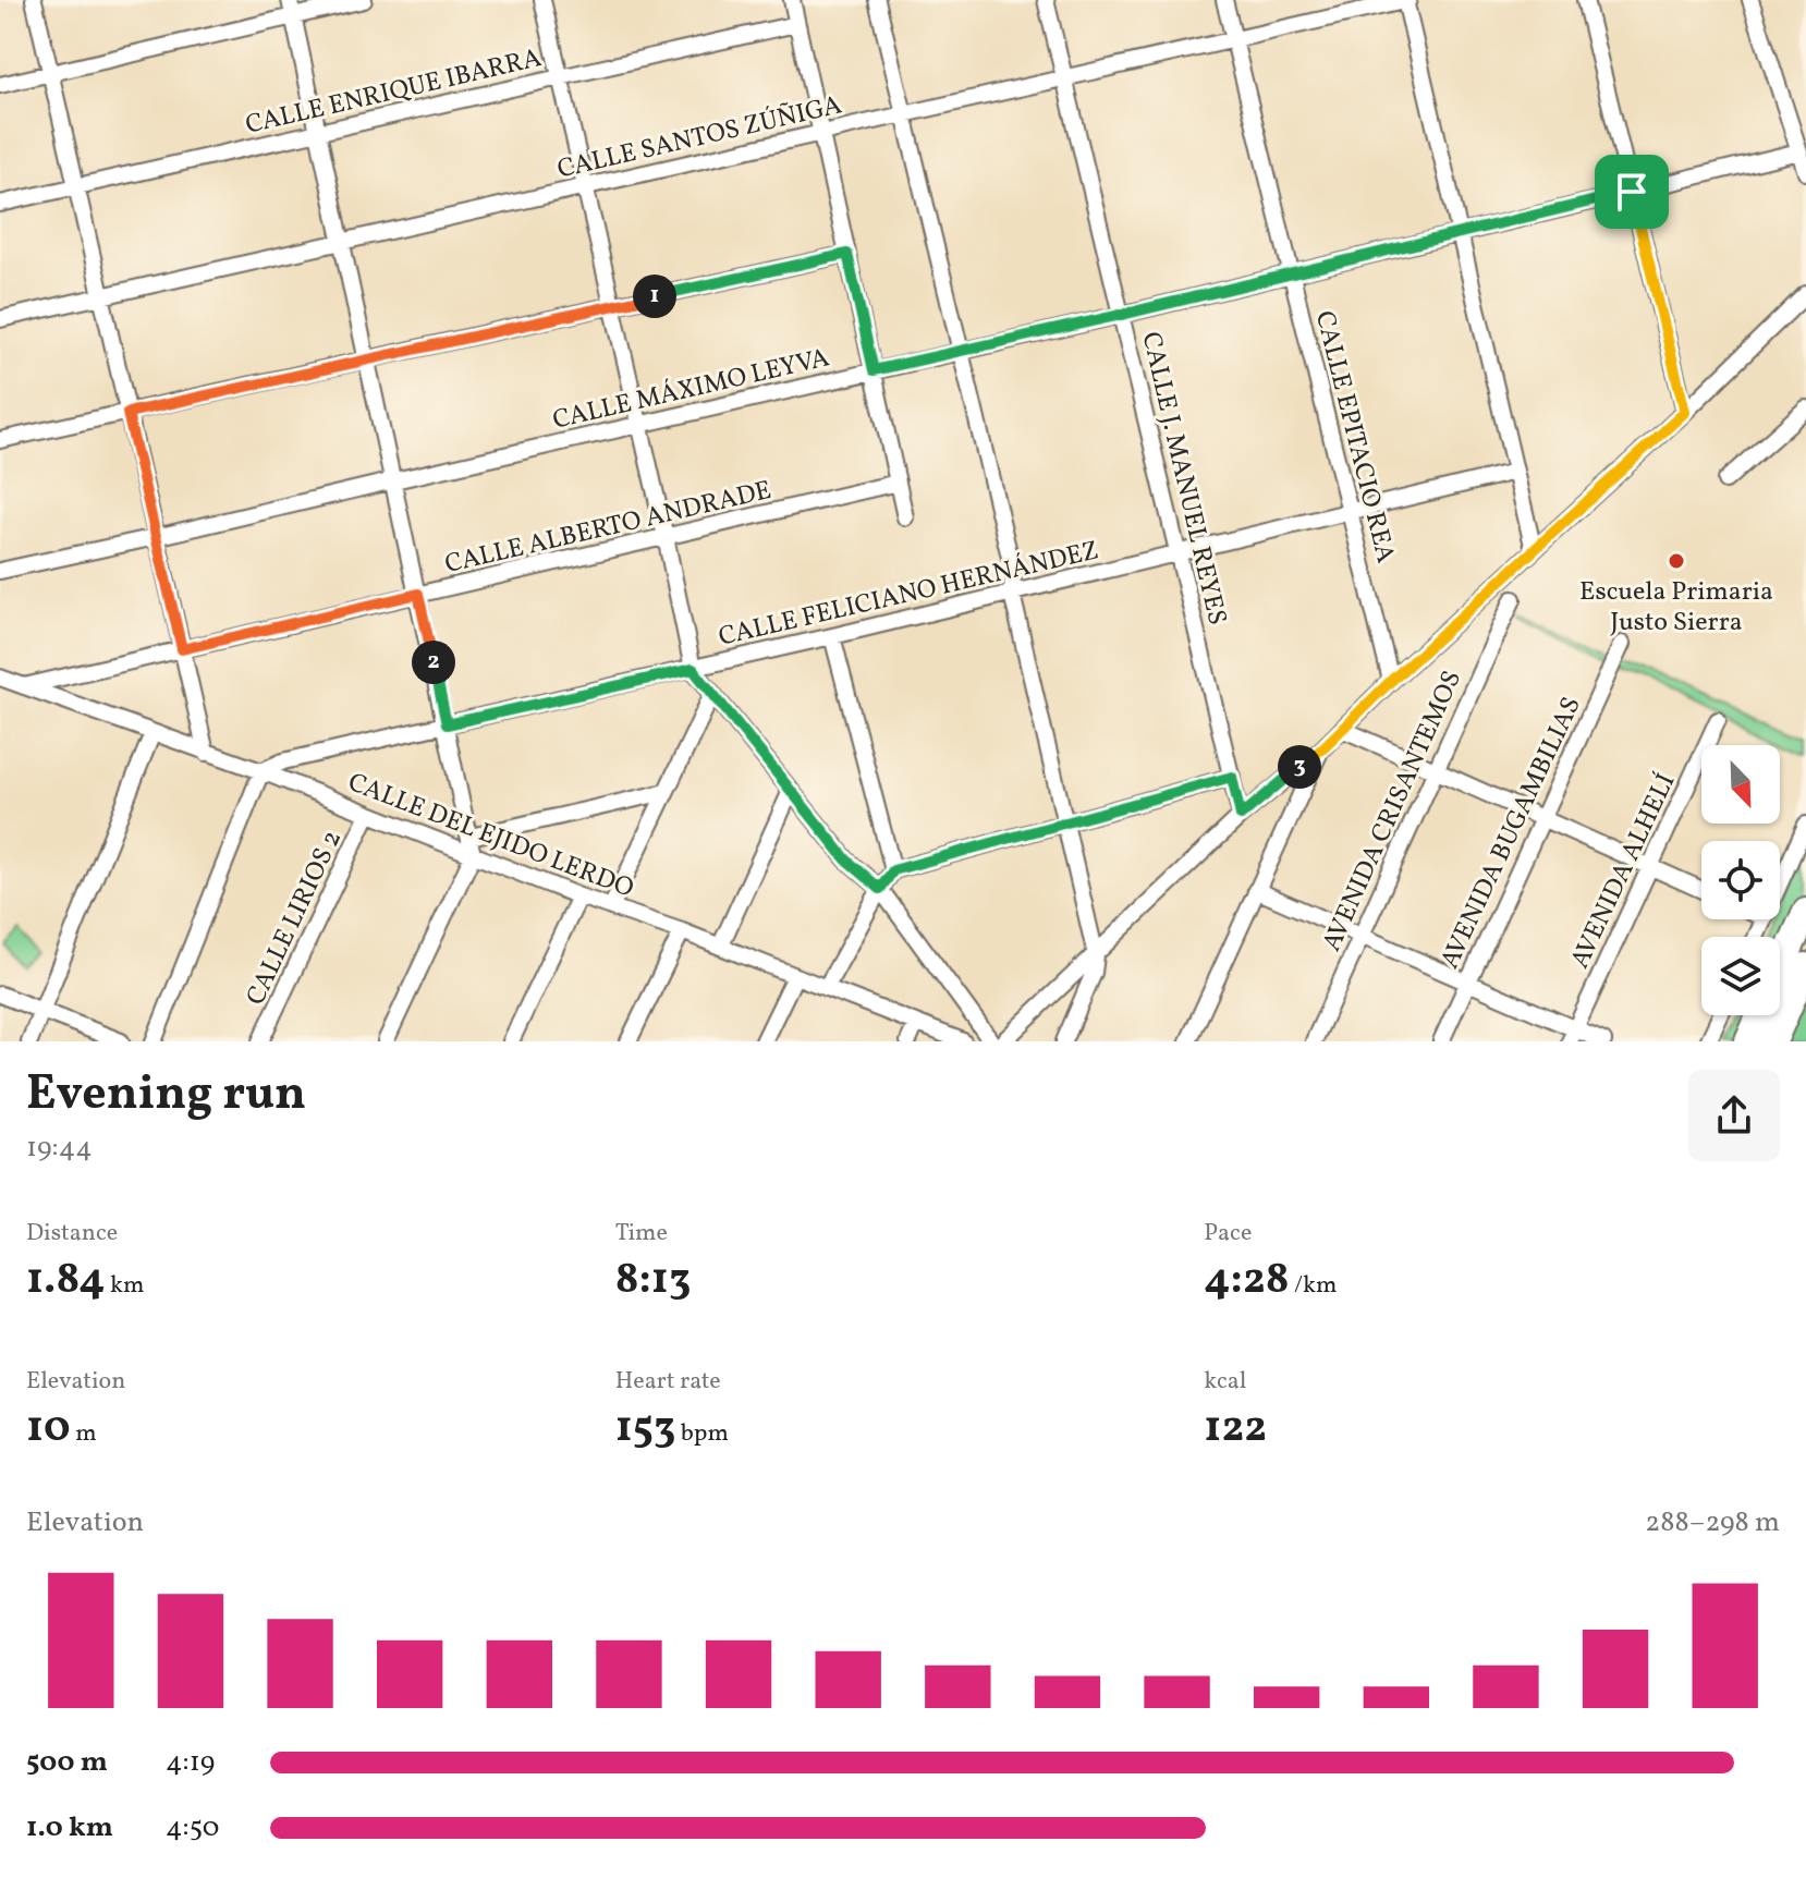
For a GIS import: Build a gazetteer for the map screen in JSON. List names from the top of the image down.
{
  "streets": {
    "street": [
      "CALLE ENRIQUE IBARRA",
      "CALLE SANTOS ZÚÑIGA",
      "CALLE MÁXIMO LEYVA",
      "CALLE EPITACIO REA",
      "CALLE J. MANUEL REYES",
      "CALLE ALBERTO ANDRADE",
      "CALLE FELICIANO HERNÁNDEZ",
      "AVENIDA CRISANTEMOS",
      "AVENIDA BUGAMBILIAS",
      "CALLE DEL EJIDO LERDO",
      "AVENIDA ALHELÍ",
      "CALLE LIRIOS 2"
    ]
  },
  "crossings": [
    ["CALLE SANTOS ZÚÑIGA", "CALLE EPITACIO REA"],
    ["CALLE SANTOS ZÚÑIGA", "CALLE J. MANUEL REYES"],
    ["CALLE MÁXIMO LEYVA", "CALLE EPITACIO REA"],
    ["CALLE MÁXIMO LEYVA", "CALLE J. MANUEL REYES"],
    ["CALLE EPITACIO REA", "CALLE FELICIANO HERNÁNDEZ"],
    ["CALLE J. MANUEL REYES", "CALLE FELICIANO HERNÁNDEZ"],
    ["CALLE ALBERTO ANDRADE", "CALLE DEL EJIDO LERDO"],
    ["CALLE FELICIANO HERNÁNDEZ", "CALLE DEL EJIDO LERDO"],
    ["CALLE DEL EJIDO LERDO", "CALLE LIRIOS 2"]
  ],
  "places": ["Escuela Primaria Justo Sierra"],
  "north": "bottom right",
  "page": {
    "pins": ["1", "2", "3"],
    "heading": ["Evening run", "19:44"],
    "stats": [
      ["Distance", "1.84 km"],
      ["Time", "8:13"],
      ["Pace", "4:28 /km"],
      ["Elevation", "10 m"],
      ["Heart rate", "153 bpm"],
      ["kcal", "122"]
    ],
    "chart": ["Elevation", "288–298 m"],
    "list": [
      {
        "name": "500 m",
        "note": "4:19"
      },
      {
        "name": "1.0 km",
        "note": "4:50"
      }
    ]
  }
}
